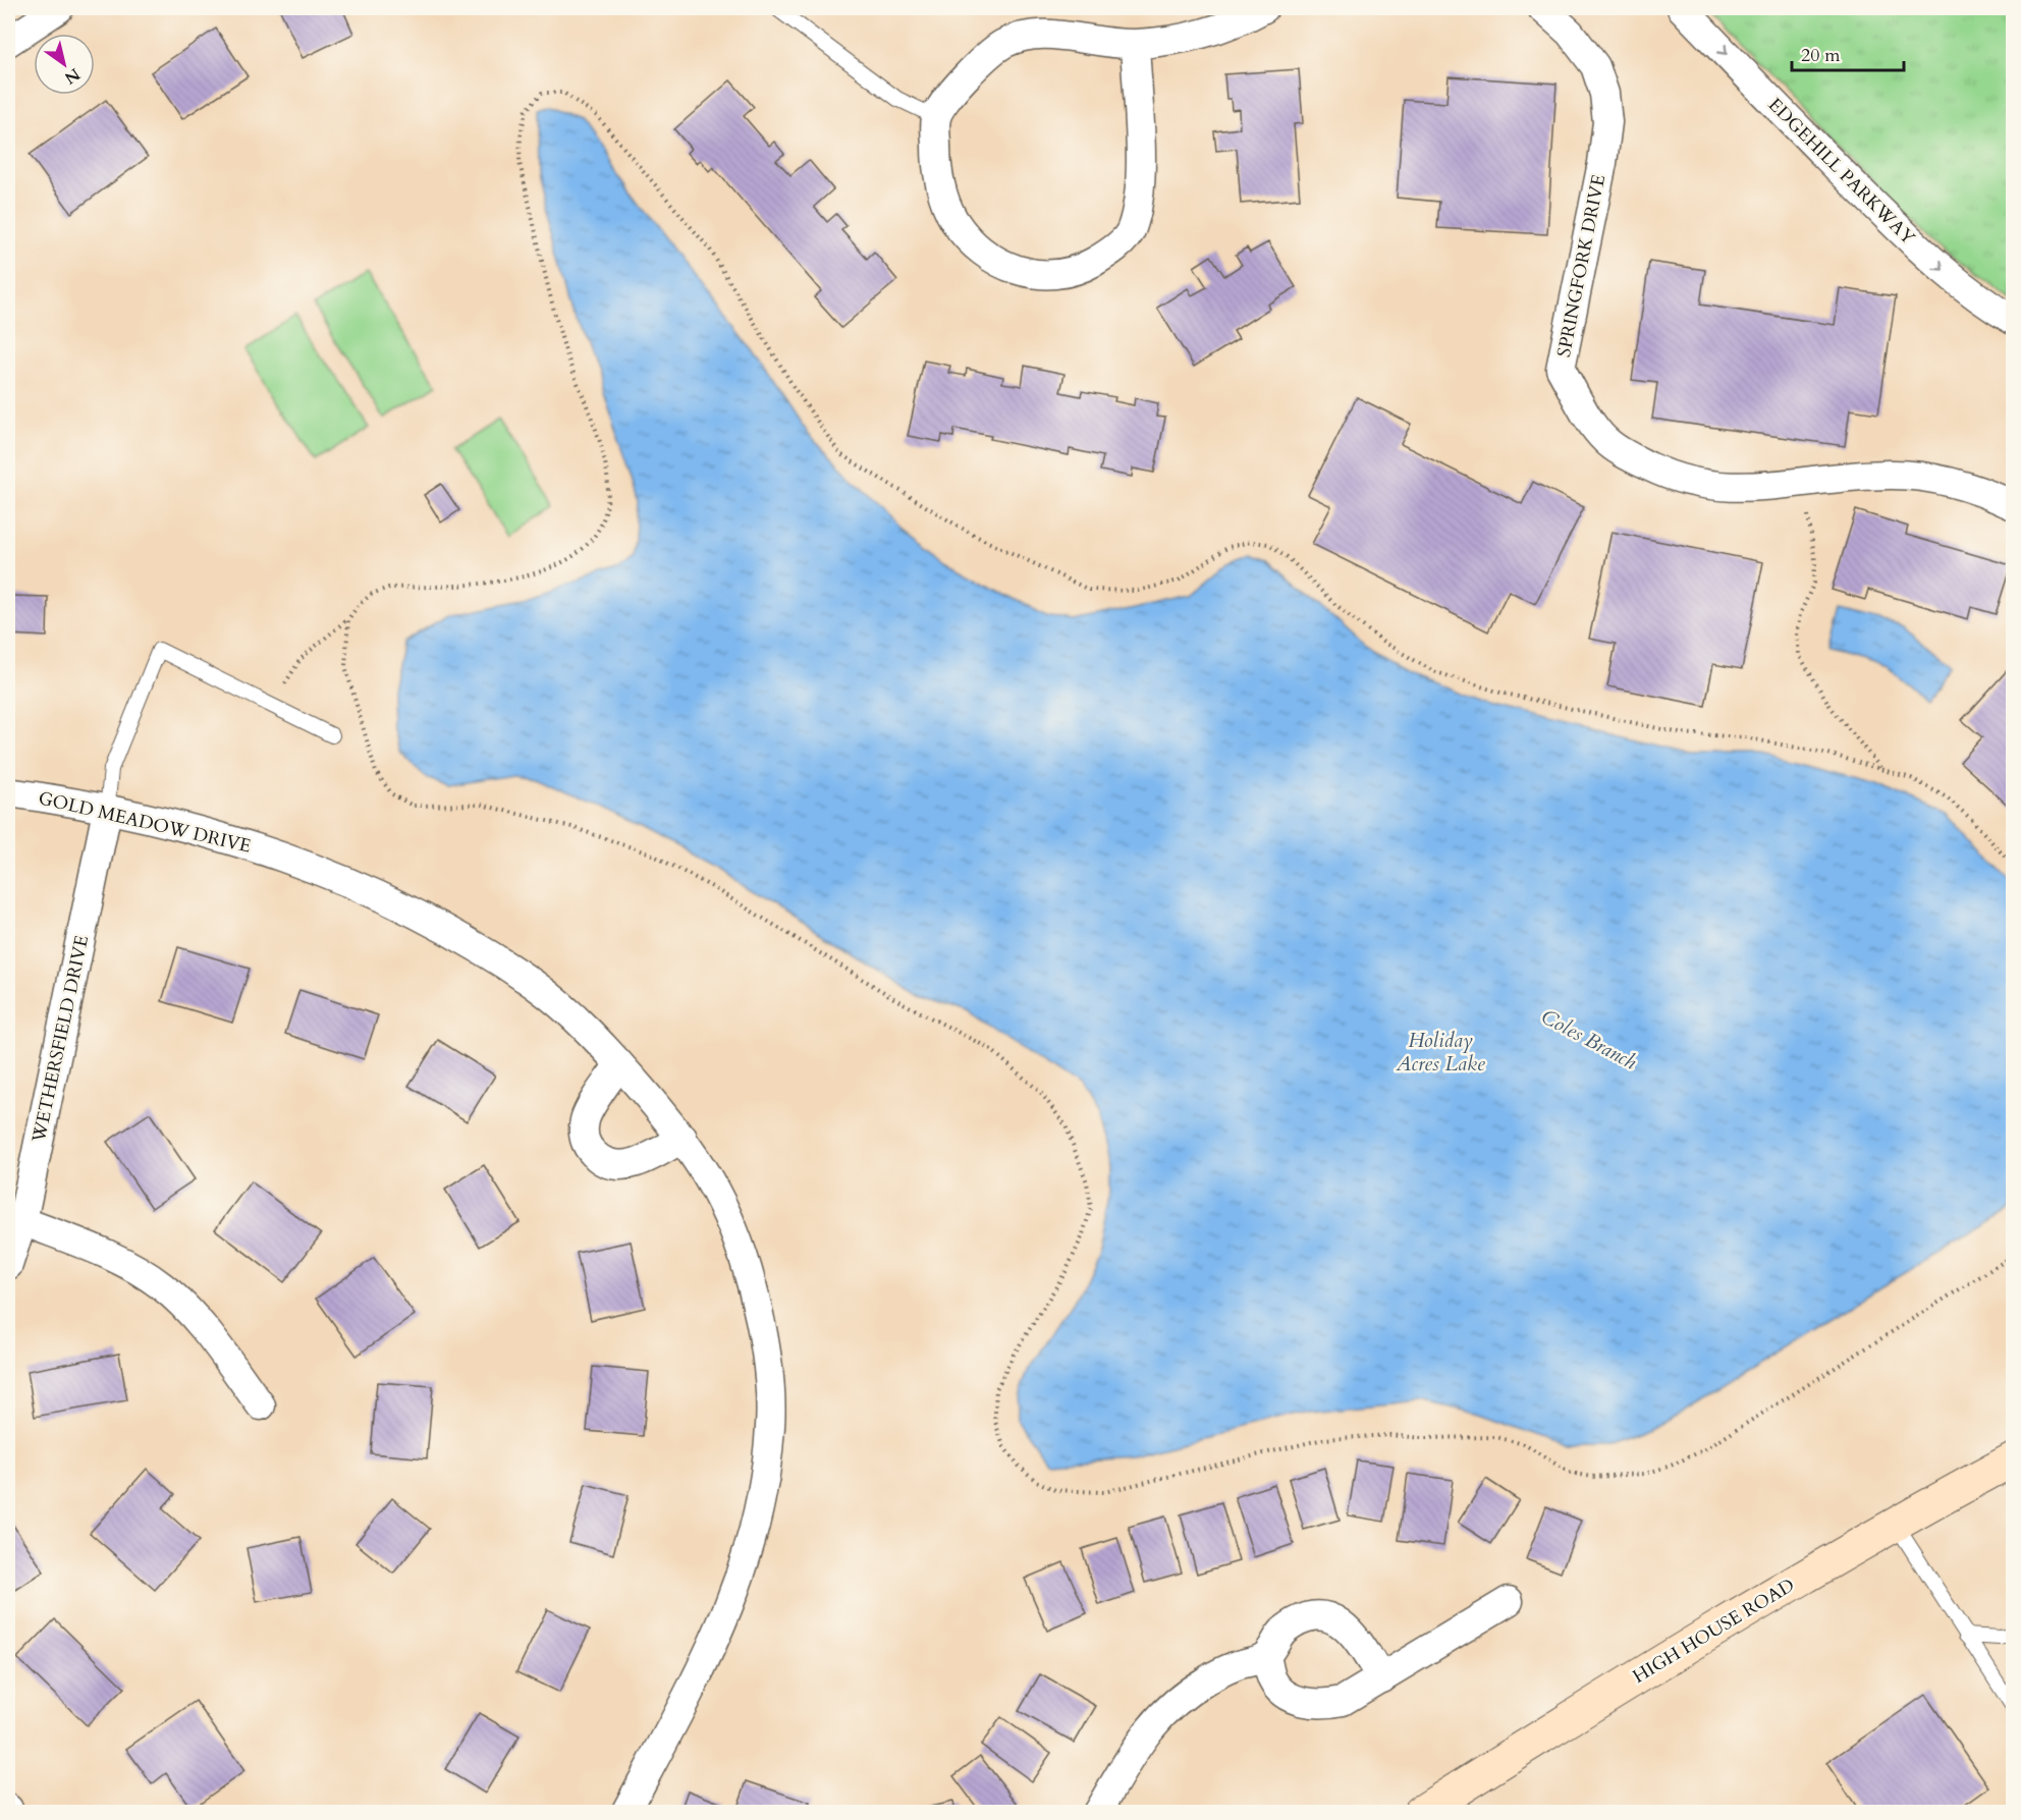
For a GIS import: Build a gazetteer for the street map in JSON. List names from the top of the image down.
{
  "streets": {
    "main road": ["HIGH HOUSE ROAD"],
    "street": [
      "EDGEHILL PARKWAY",
      "SPRINGFORK DRIVE",
      "GOLD MEADOW DRIVE",
      "WETHERSFIELD DRIVE"
    ]
  },
  "crossings": [
    ["GOLD MEADOW DRIVE", "WETHERSFIELD DRIVE"]
  ],
  "one_way": ["EDGEHILL PARKWAY"],
  "water": ["Coles Branch", "Holiday Acres Lake"],
  "scale_bar": "20 m",
  "north": "bottom right"
}
